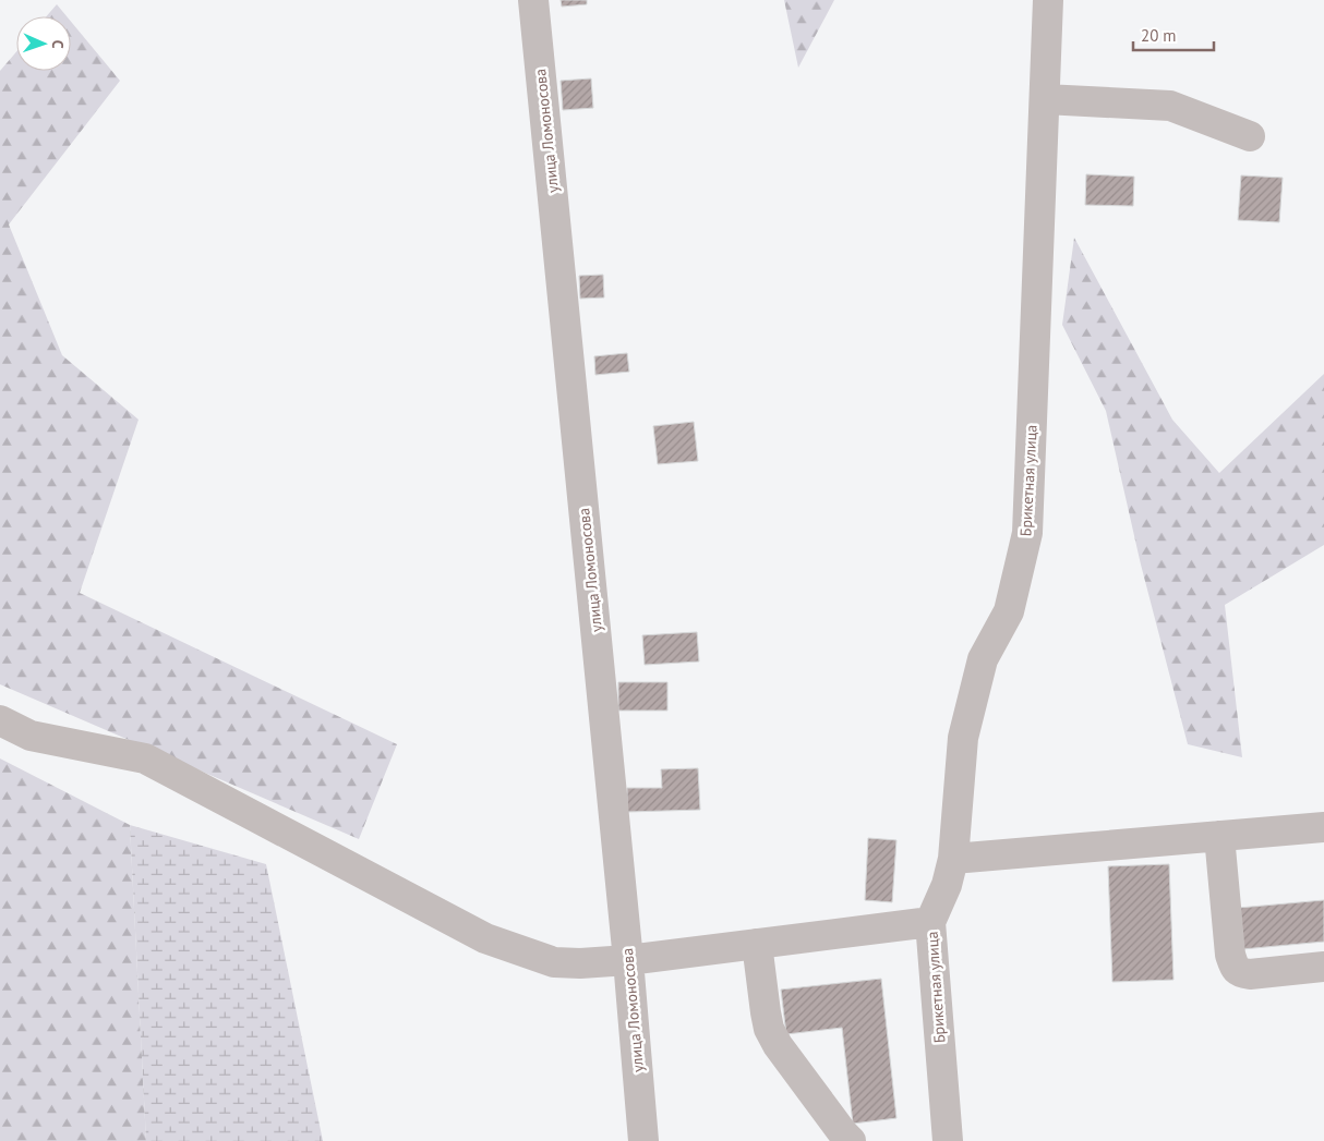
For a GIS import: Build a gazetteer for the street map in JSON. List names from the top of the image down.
{
  "streets": {
    "street": ["улица Ломоносова", "Брикетная улица"]
  },
  "scale_bar": "20 m",
  "north": "right"
}
